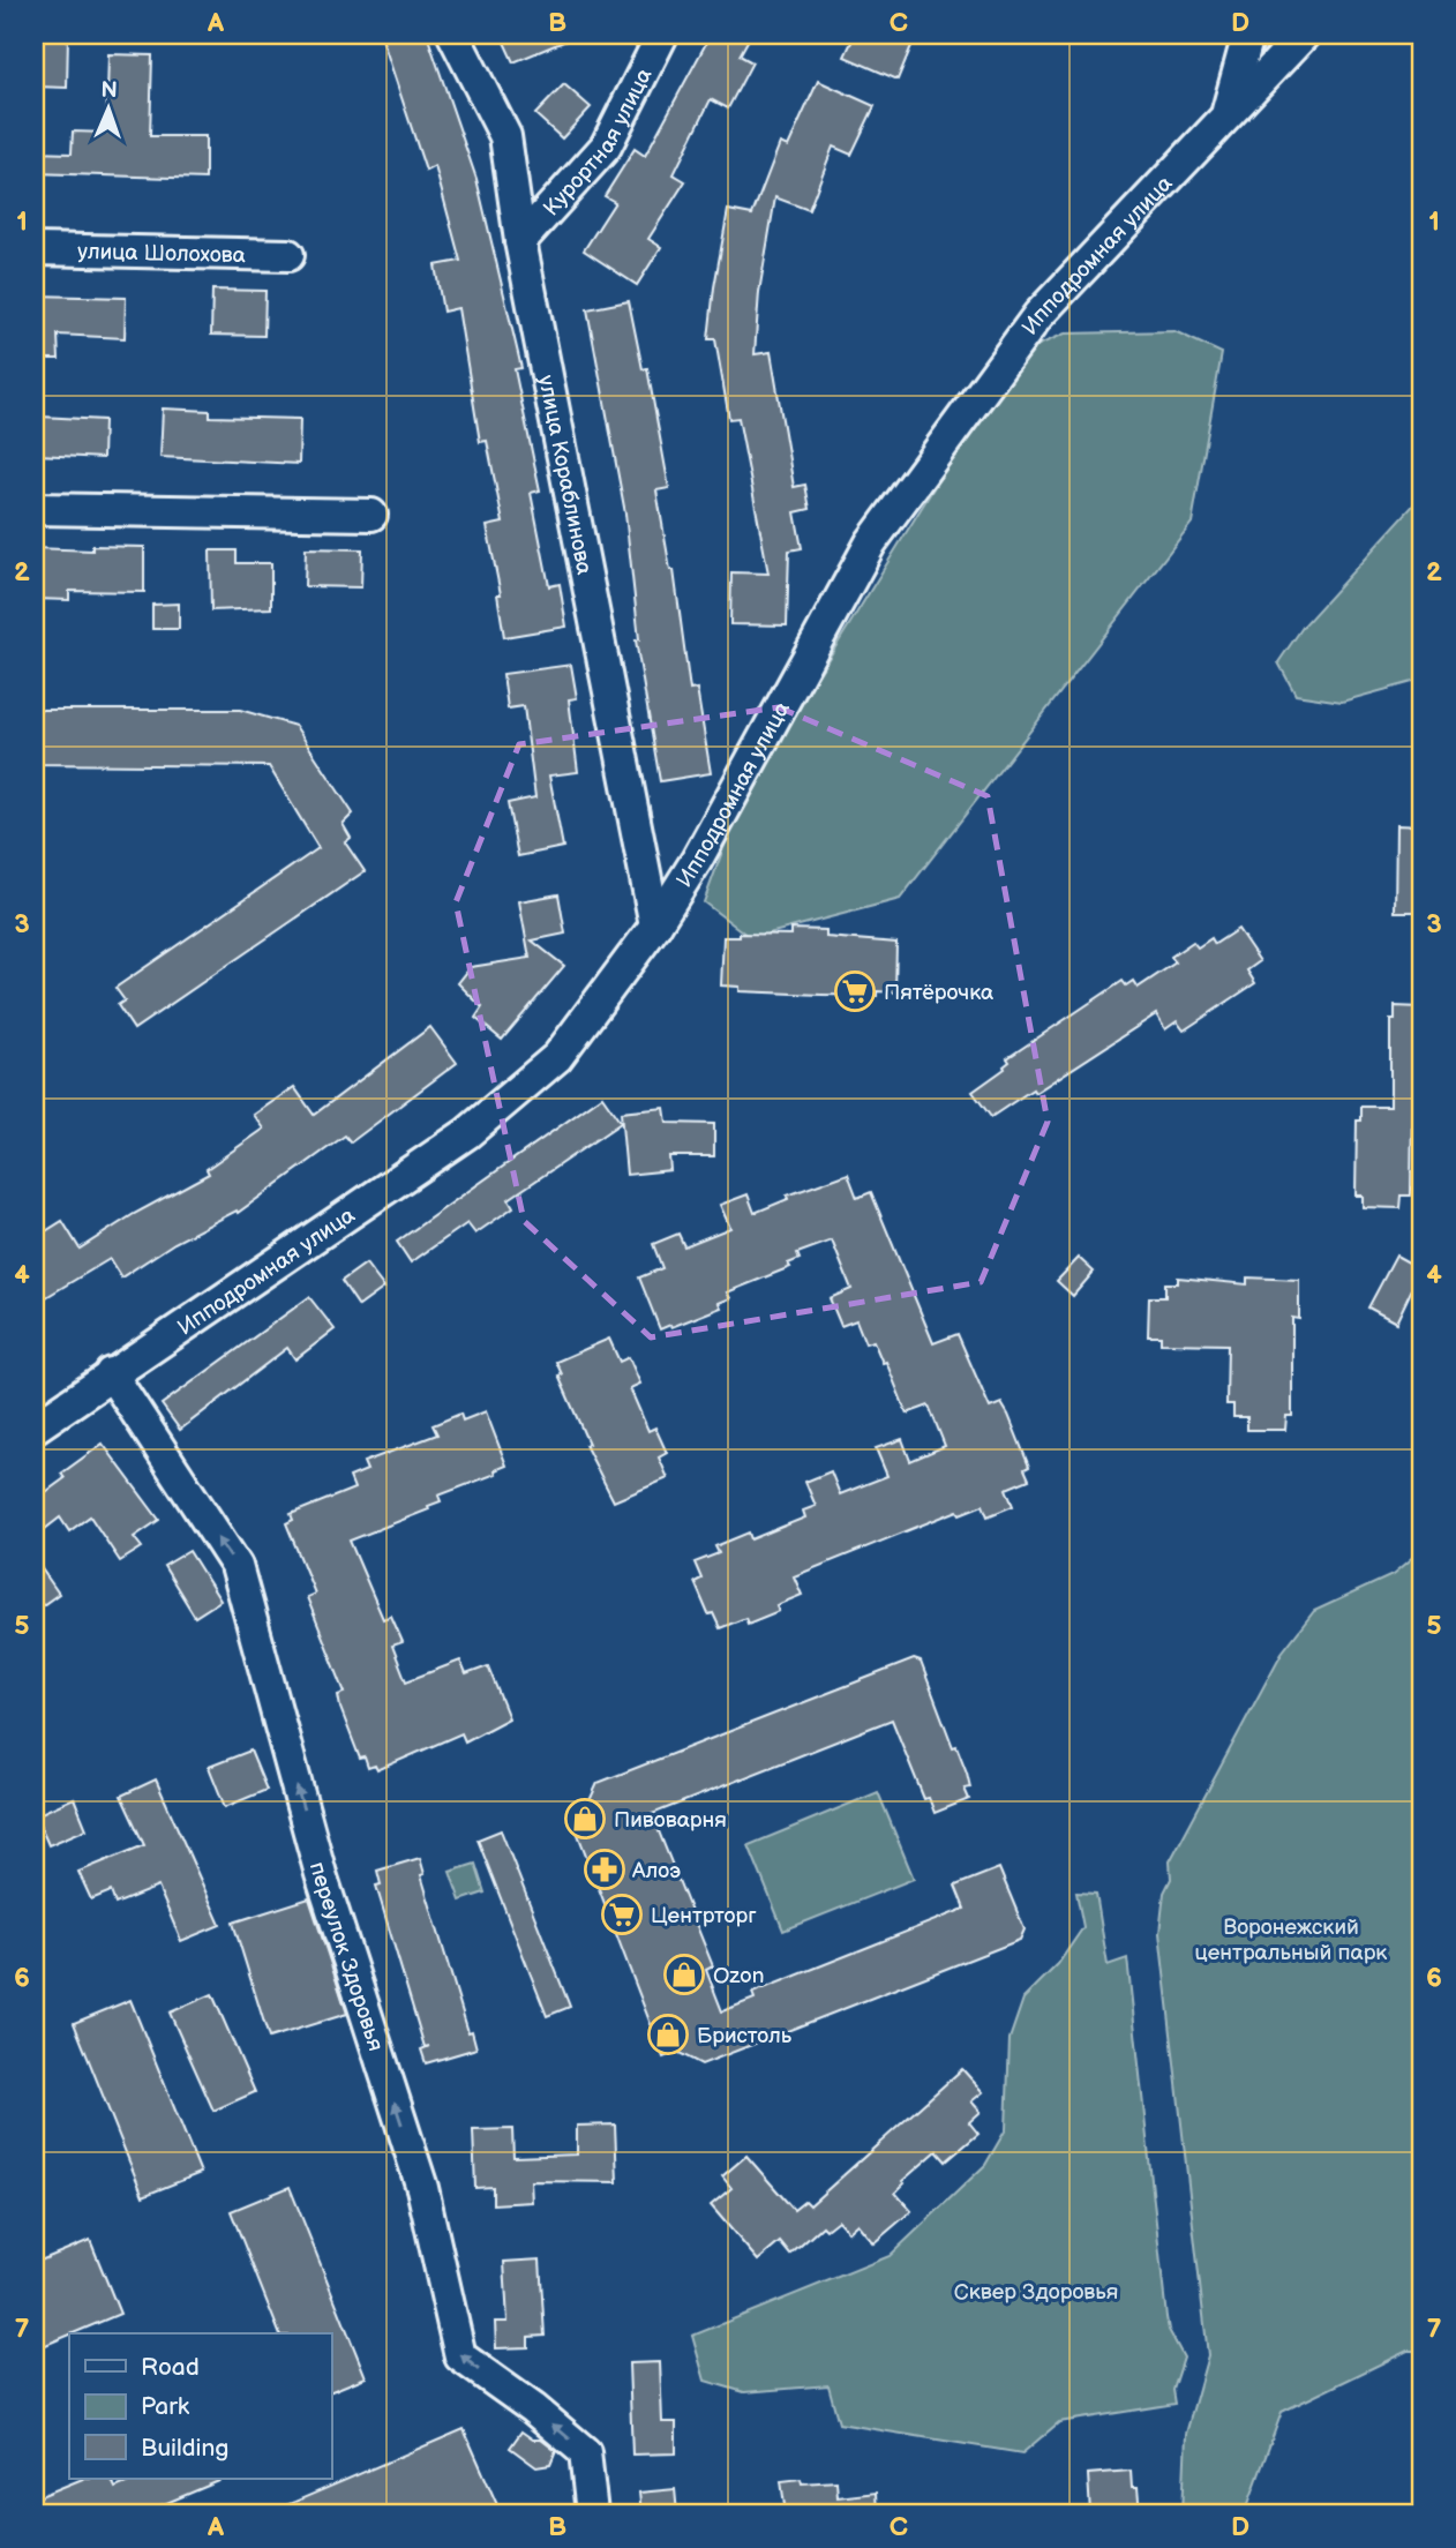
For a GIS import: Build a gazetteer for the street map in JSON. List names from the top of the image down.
{
  "streets": {
    "street": [
      "Курортная улица",
      "улица Шолохова",
      "Ипподромная улица",
      "улица Кораблинова",
      "переулок Здоровья"
    ]
  },
  "crossings": [
    ["Курортная улица", "улица Кораблинова"],
    ["Ипподромная улица", "улица Кораблинова"],
    ["Ипподромная улица", "переулок Здоровья"]
  ],
  "one_way": ["переулок Здоровья"],
  "parks": ["Воронежский центральный парк", "Сквер Здоровья"],
  "places": {
    "supermarket": ["Пятёрочка", "Центрторг"],
    "shop": ["Пивоварня", "Ozon", "Бристоль"],
    "pharmacy": ["Алоэ"]
  },
  "legend": ["Road", "Park", "Building"],
  "north": "top",
  "grid": {
    "columns": [
      "A",
      "B",
      "C",
      "D"
    ],
    "rows": [
      "1",
      "2",
      "3",
      "4",
      "5",
      "6",
      "7"
    ]
  }
}
